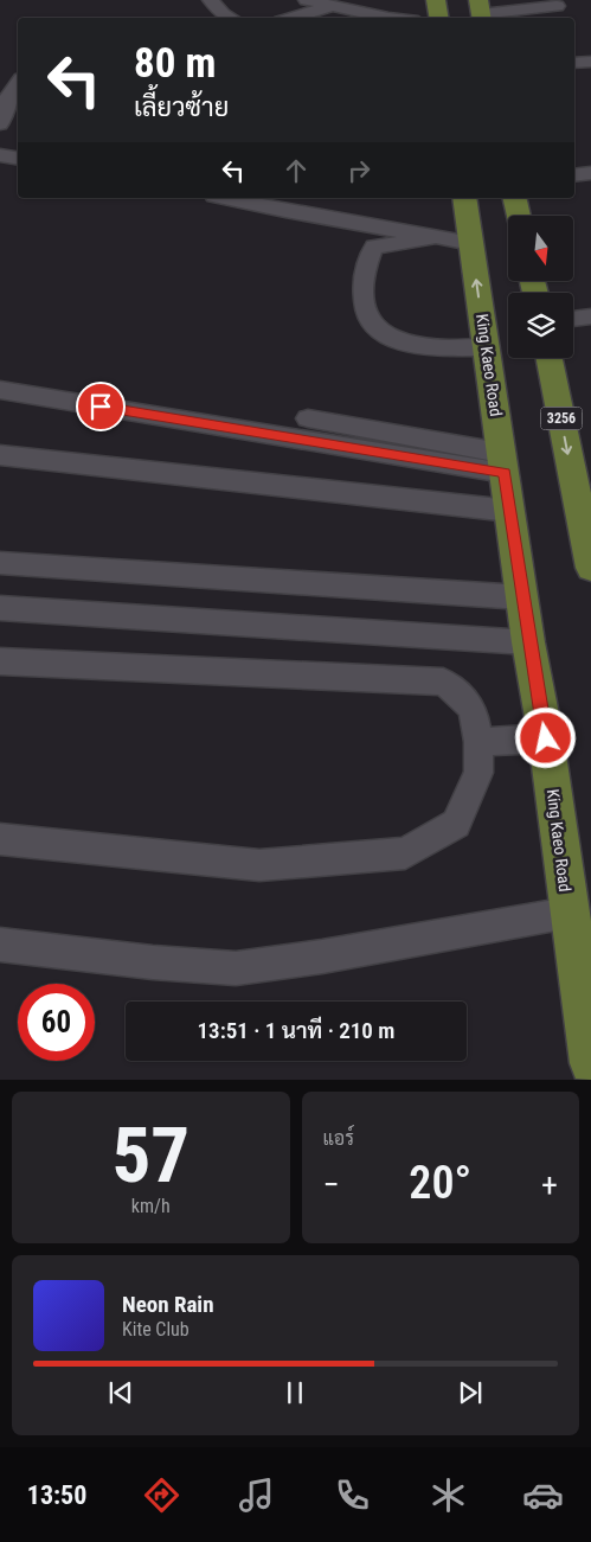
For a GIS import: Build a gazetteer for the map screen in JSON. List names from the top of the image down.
{
  "streets": {
    "main road": ["King Kaeo Road", "3256"]
  },
  "north": "bottom",
  "page": {
    "turn": ["80 m", "เลี้ยวซ้าย"],
    "limit": "60",
    "trip": "13:51 · 1 นาที · 210 m",
    "tile": [
      ["57", "km/h"],
      "แอร์"
    ],
    "heat": ["−", "20°", "+"],
    "song": ["Neon Rain", "Kite Club"],
    "tabs": "13:50"
  }
}
